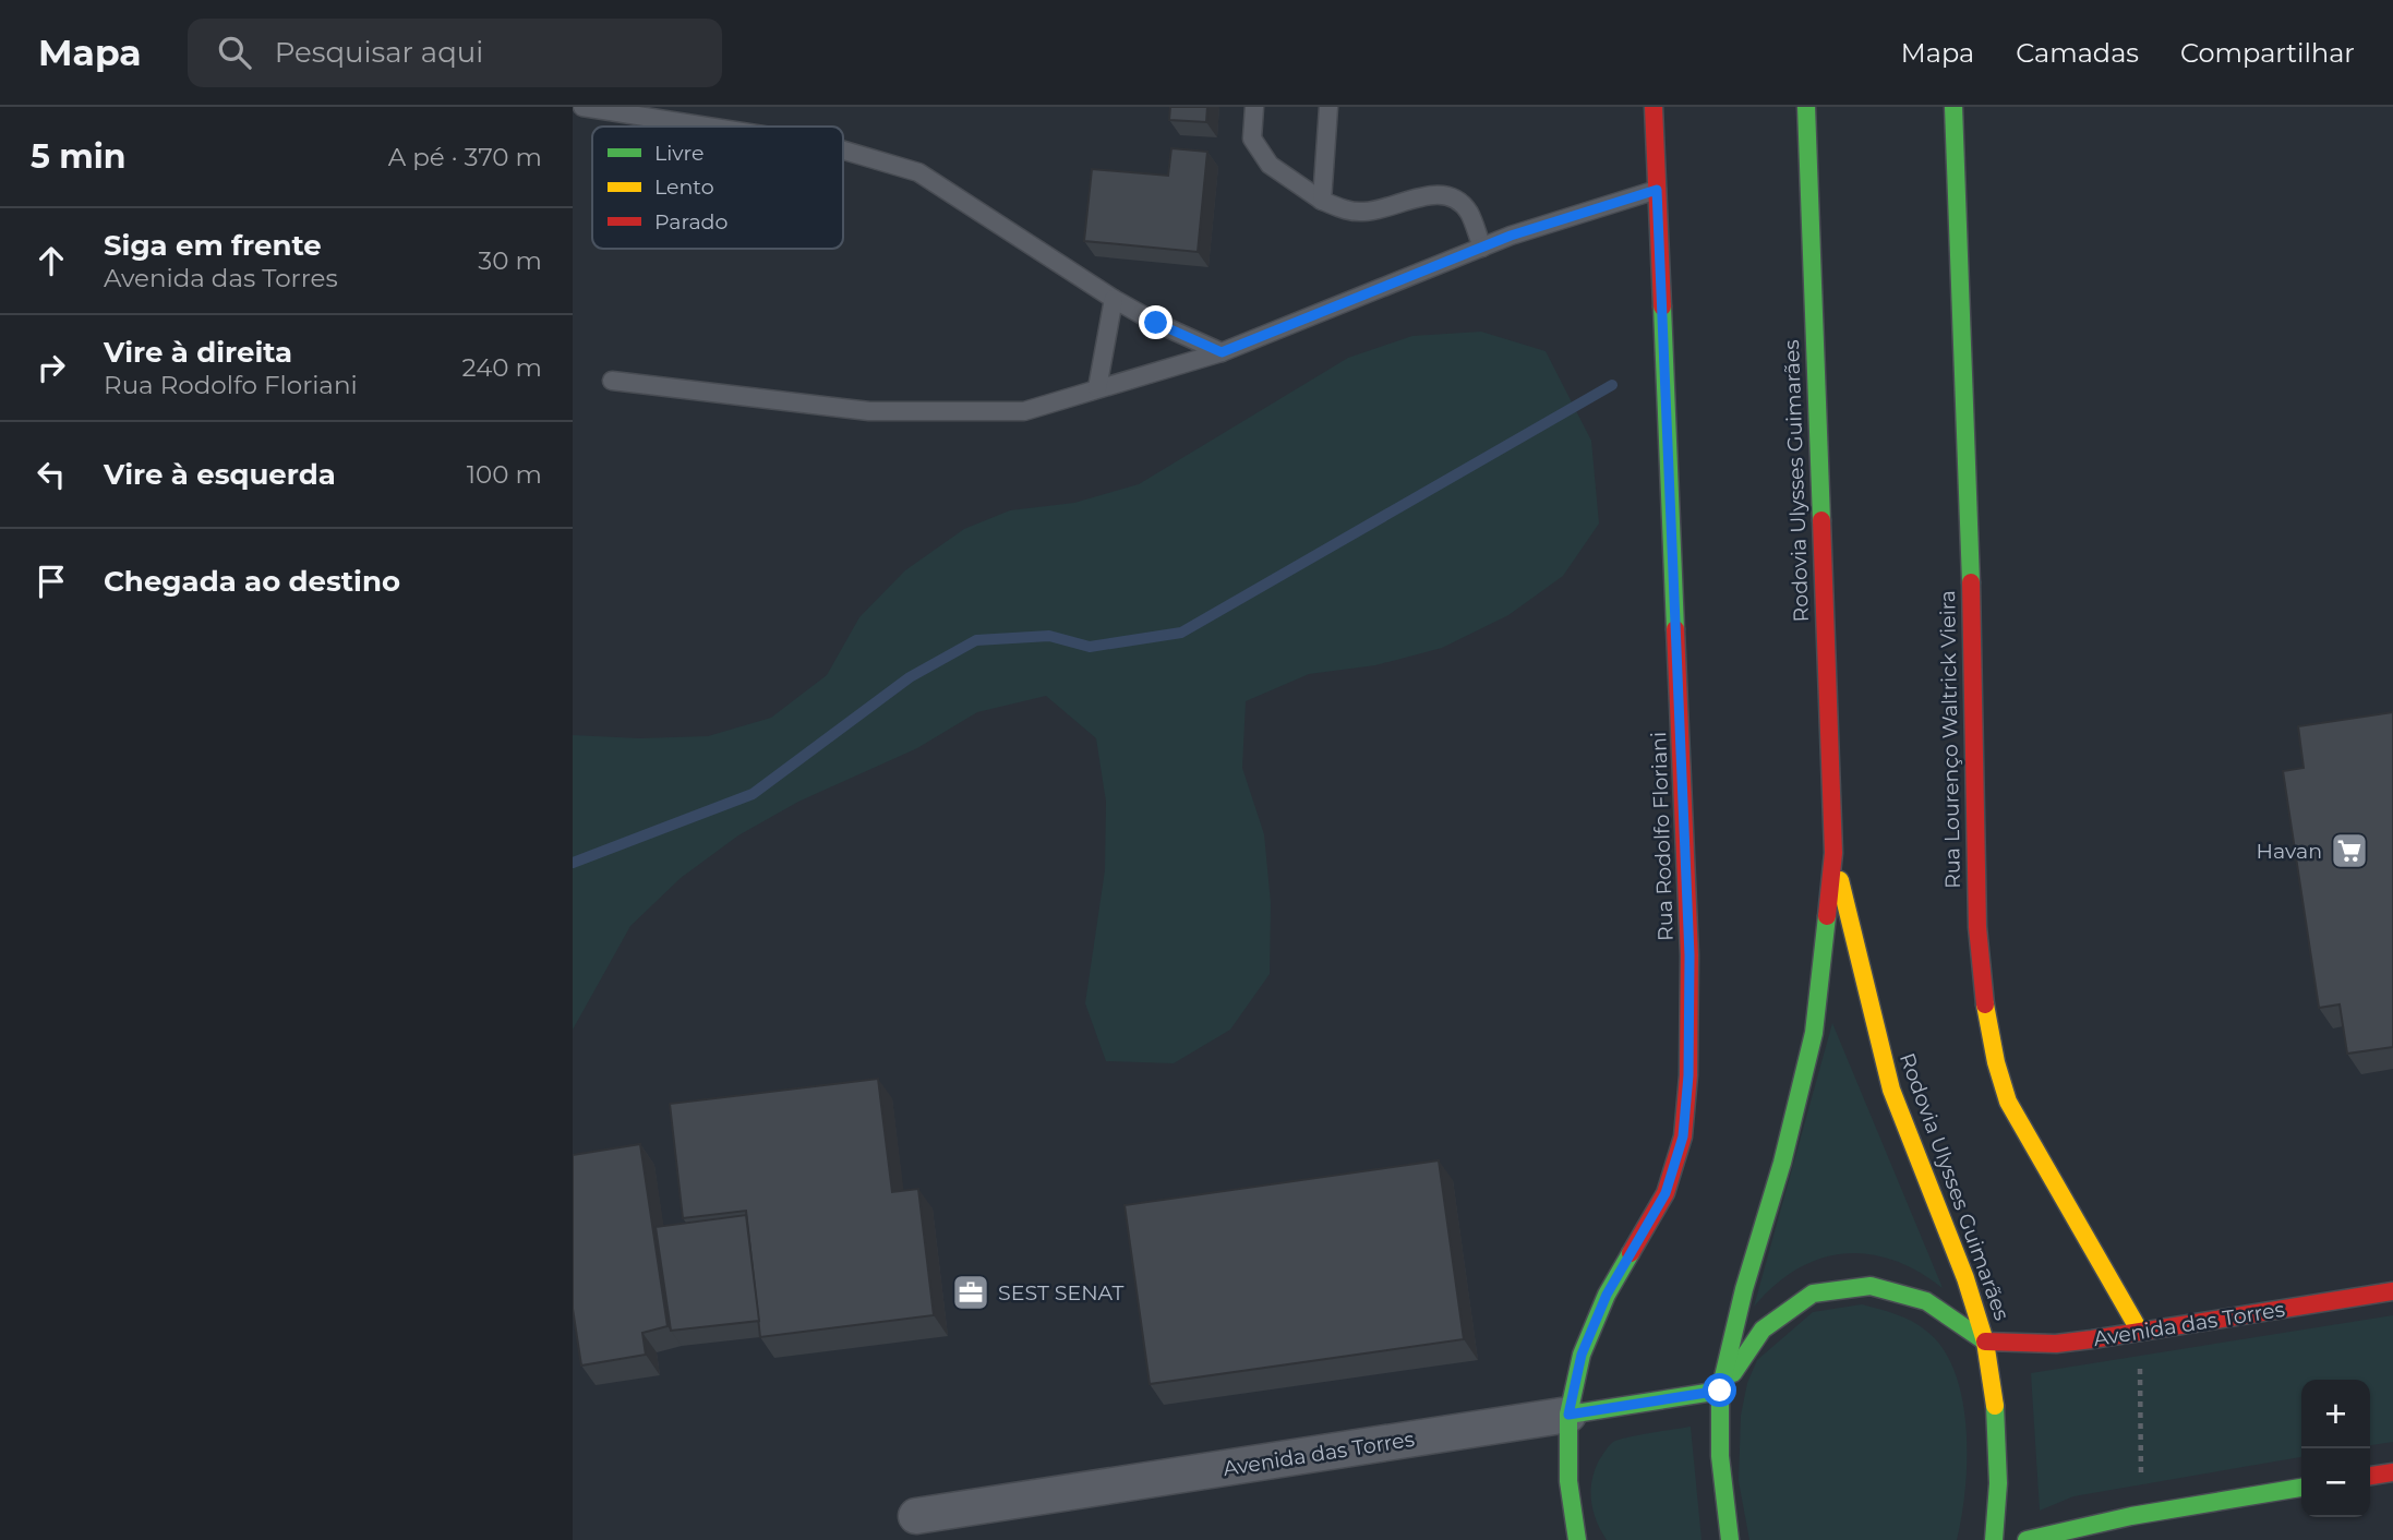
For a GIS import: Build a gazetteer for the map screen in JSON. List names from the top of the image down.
{
  "streets": {
    "main road": [
      "Rodovia Ulysses Guimarães",
      "Rua Lourenço Waltrick Vieira",
      "Rua Rodolfo Floriani",
      "Avenida das Torres"
    ]
  },
  "crossings": [
    ["Rodovia Ulysses Guimarães", "Avenida das Torres"],
    ["Rua Lourenço Waltrick Vieira", "Avenida das Torres"],
    ["Rua Rodolfo Floriani", "Avenida das Torres"]
  ],
  "places": {
    "supermarket": ["Havan"],
    "office": ["SEST SENAT"]
  },
  "legend": ["Livre", "Lento", "Parado"],
  "page": {
    "header": "Mapa",
    "search": "Pesquisar aqui",
    "nav": ["Mapa", "Camadas", "Compartilhar"],
    "heading": ["5 min", "A pé · 370 m"],
    "list": [
      ["Siga em frente", "Avenida das Torres", "30 m"],
      ["Vire à direita", "Rua Rodolfo Floriani", "240 m"],
      ["Vire à esquerda", "100 m"],
      "Chegada ao destino"
    ],
    "map_buttons": ["+", "−"]
  }
}
